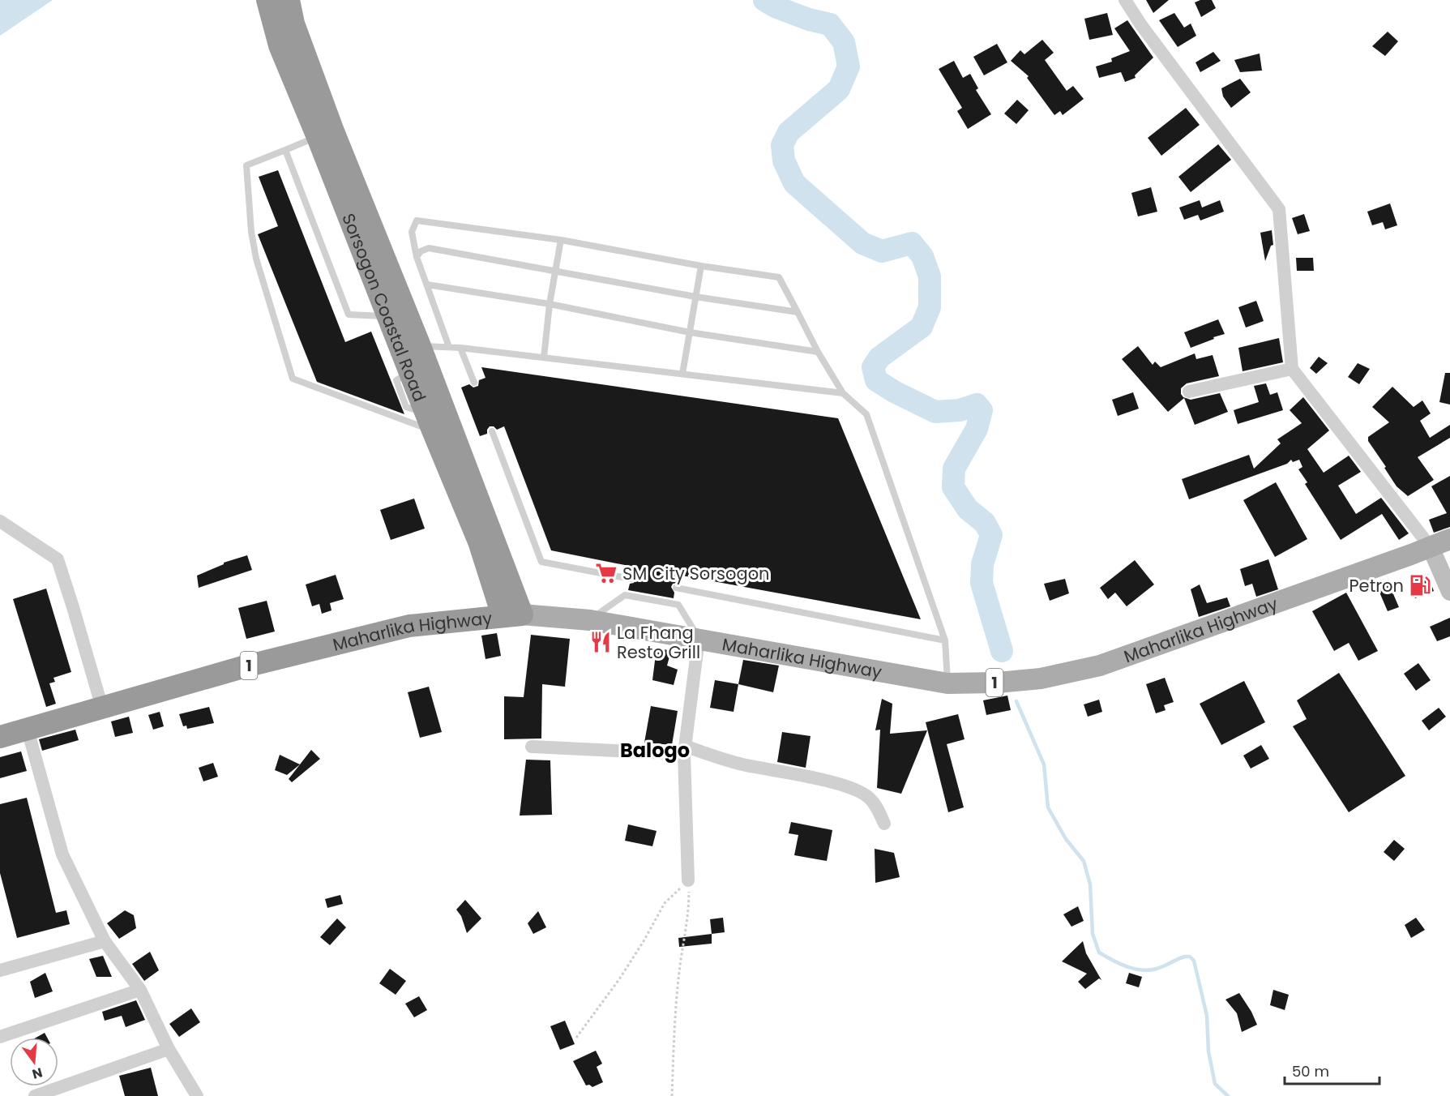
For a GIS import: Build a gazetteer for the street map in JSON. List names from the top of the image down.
{
  "streets": {
    "highway": ["Sorsogon Coastal Road", "Maharlika Highway", "1"]
  },
  "crossings": [
    ["Sorsogon Coastal Road", "Maharlika Highway"]
  ],
  "districts": ["Balogo"],
  "places": {
    "supermarket": ["SM City Sorsogon"],
    "fuel station": ["Petron"],
    "restaurant": ["La Fhang Resto Grill"]
  },
  "scale_bar": "50 m",
  "north": "bottom"
}
